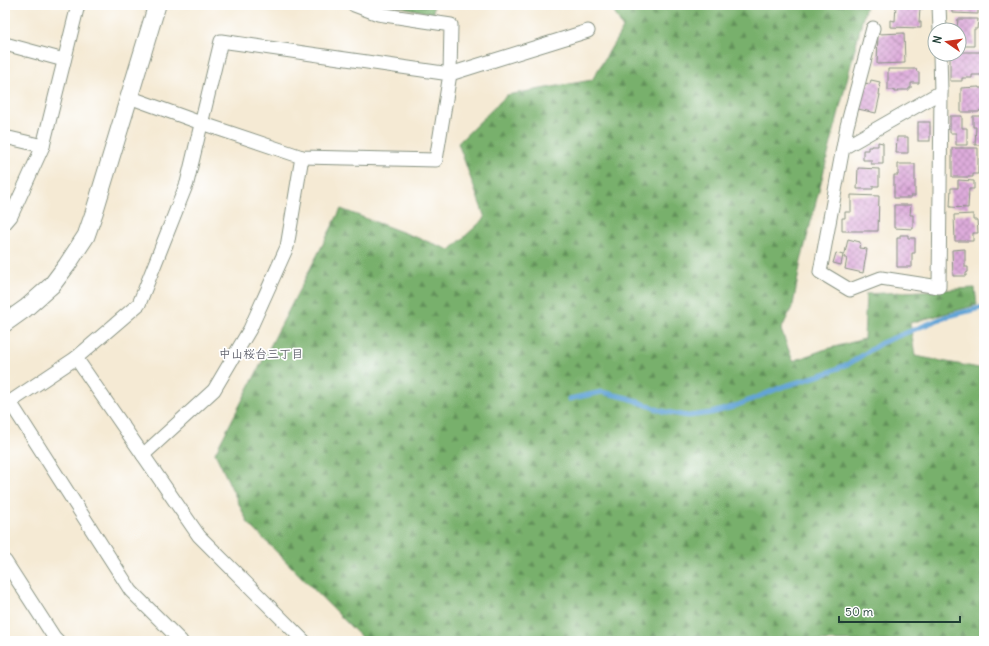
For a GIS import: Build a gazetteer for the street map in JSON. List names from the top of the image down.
{
  "districts": ["中山桜台三丁目"],
  "scale_bar": "50 m",
  "north": "left"
}
